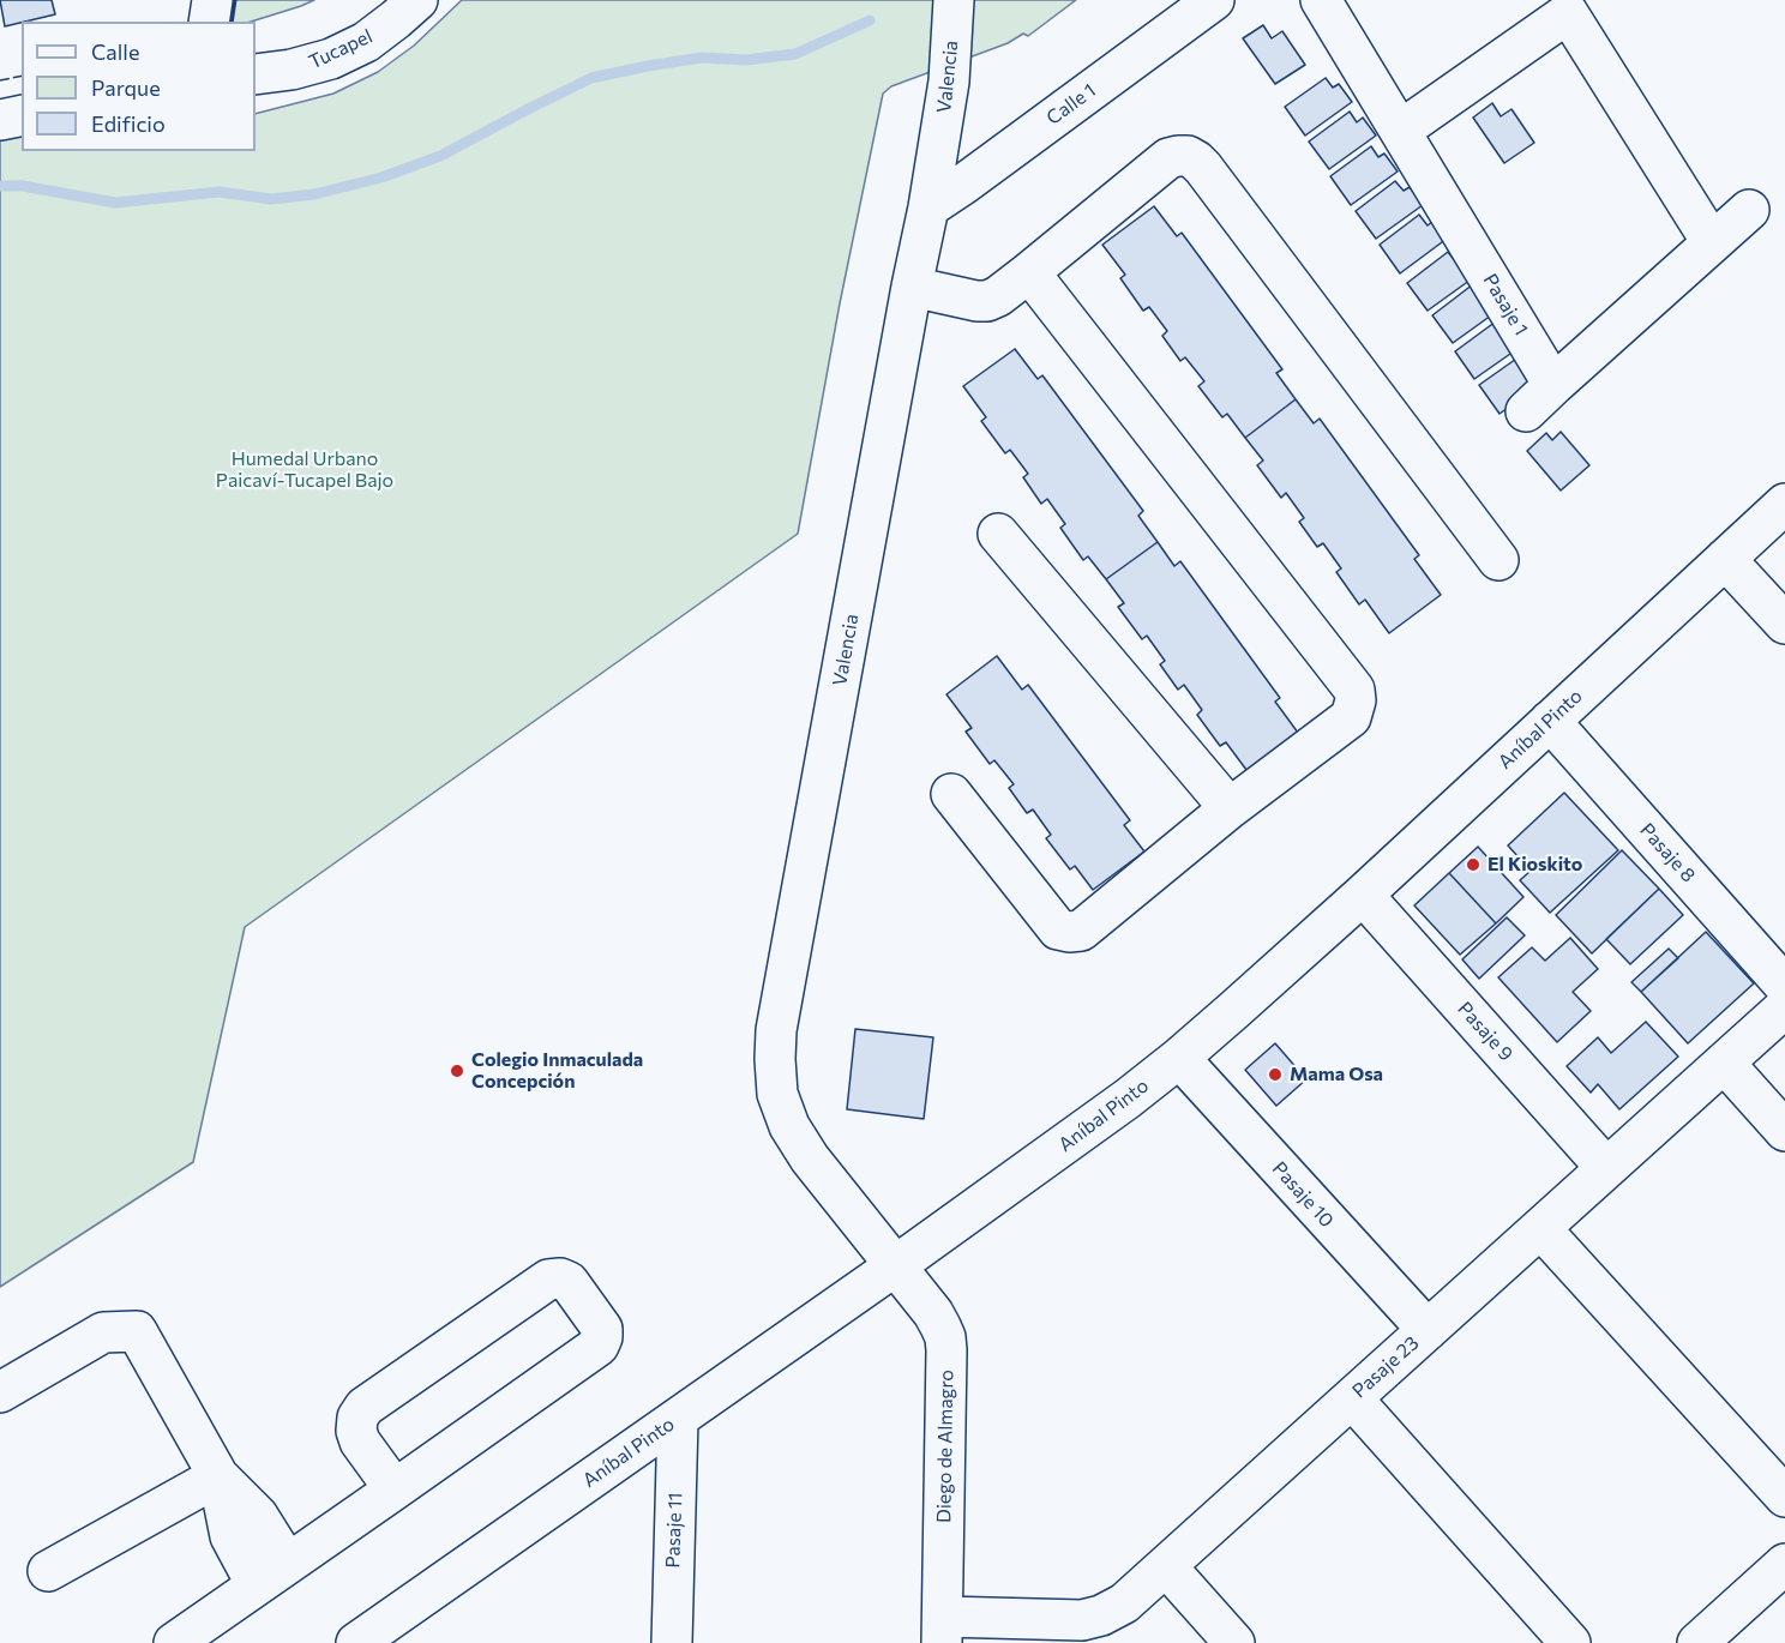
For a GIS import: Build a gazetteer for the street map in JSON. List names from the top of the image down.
{
  "streets": {
    "street": [
      "Tucapel",
      "Valencia",
      "Calle 1",
      "Pasaje 1",
      "Aníbal Pinto",
      "Pasaje 8",
      "Pasaje 9",
      "Pasaje 10",
      "Pasaje 23",
      "Diego de Almagro",
      "Pasaje 11"
    ]
  },
  "crossings": [
    ["Valencia", "Calle 1"],
    ["Valencia", "Aníbal Pinto"],
    ["Valencia", "Diego de Almagro"],
    ["Aníbal Pinto", "Pasaje 8"],
    ["Aníbal Pinto", "Pasaje 9"],
    ["Aníbal Pinto", "Pasaje 10"],
    ["Aníbal Pinto", "Diego de Almagro"],
    ["Aníbal Pinto", "Pasaje 11"],
    ["Pasaje 9", "Pasaje 23"],
    ["Pasaje 10", "Pasaje 23"],
    ["Pasaje 23", "Diego de Almagro"]
  ],
  "parks": ["Humedal Urbano Paicaví-Tucapel Bajo"],
  "places": ["El Kioskito", "Colegio Inmaculada Concepción", "Mama Osa"],
  "legend": ["Calle", "Parque", "Edificio"]
}
